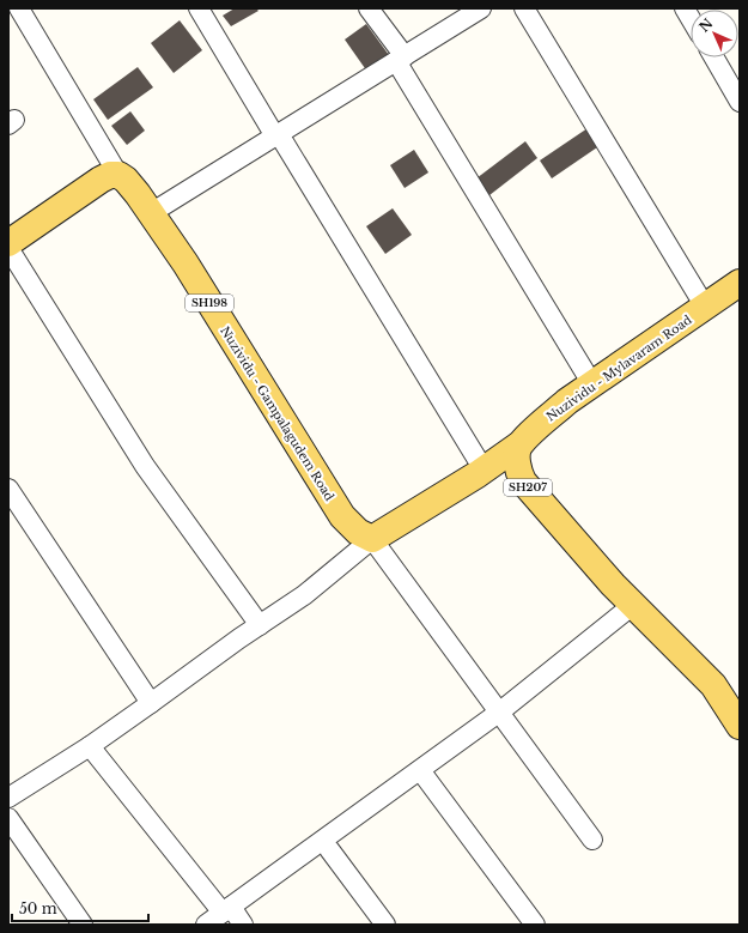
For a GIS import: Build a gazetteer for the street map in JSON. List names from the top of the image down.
{
  "streets": {
    "main road": [
      "SH198",
      "Nuzividu - Mylavaram Road",
      "Nuzividu - Gampalagudem Road",
      "SH207"
    ]
  },
  "crossings": [
    ["Nuzividu - Mylavaram Road", "SH207"]
  ],
  "scale_bar": "50 m",
  "north": "top left"
}
